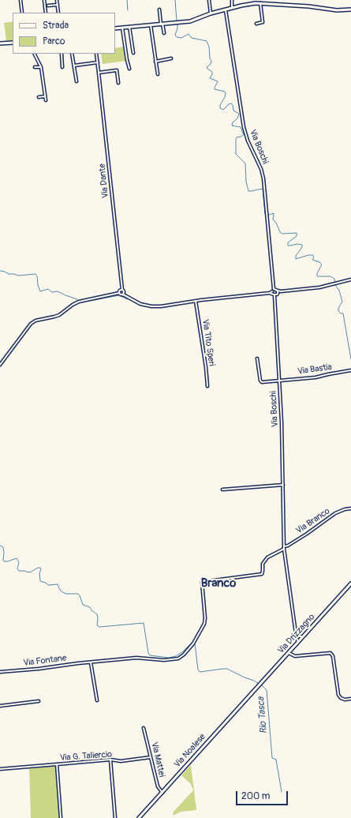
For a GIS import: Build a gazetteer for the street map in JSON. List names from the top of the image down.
{
  "streets": {
    "main road": ["Via Drizzagno", "Via Noalese"],
    "street": [
      "Via Boschi",
      "Via Dante",
      "Via Tito Speri",
      "Via Bastia",
      "Via Branco",
      "Via Fontane",
      "Via G. Taliercio",
      "Via Mattei"
    ]
  },
  "crossings": [
    ["Via Boschi", "Via Bastia"],
    ["Via Boschi", "Via Branco"],
    ["Via Boschi", "Via Drizzagno"],
    ["Via Boschi", "Via Fontane"],
    ["Via Drizzagno", "Via Noalese"],
    ["Via Noalese", "Via Mattei"],
    ["Via G. Taliercio", "Via Mattei"]
  ],
  "districts": ["Branco"],
  "water": ["Rio Tasca"],
  "legend": ["Strada", "Parco"],
  "scale_bar": "200 m"
}
